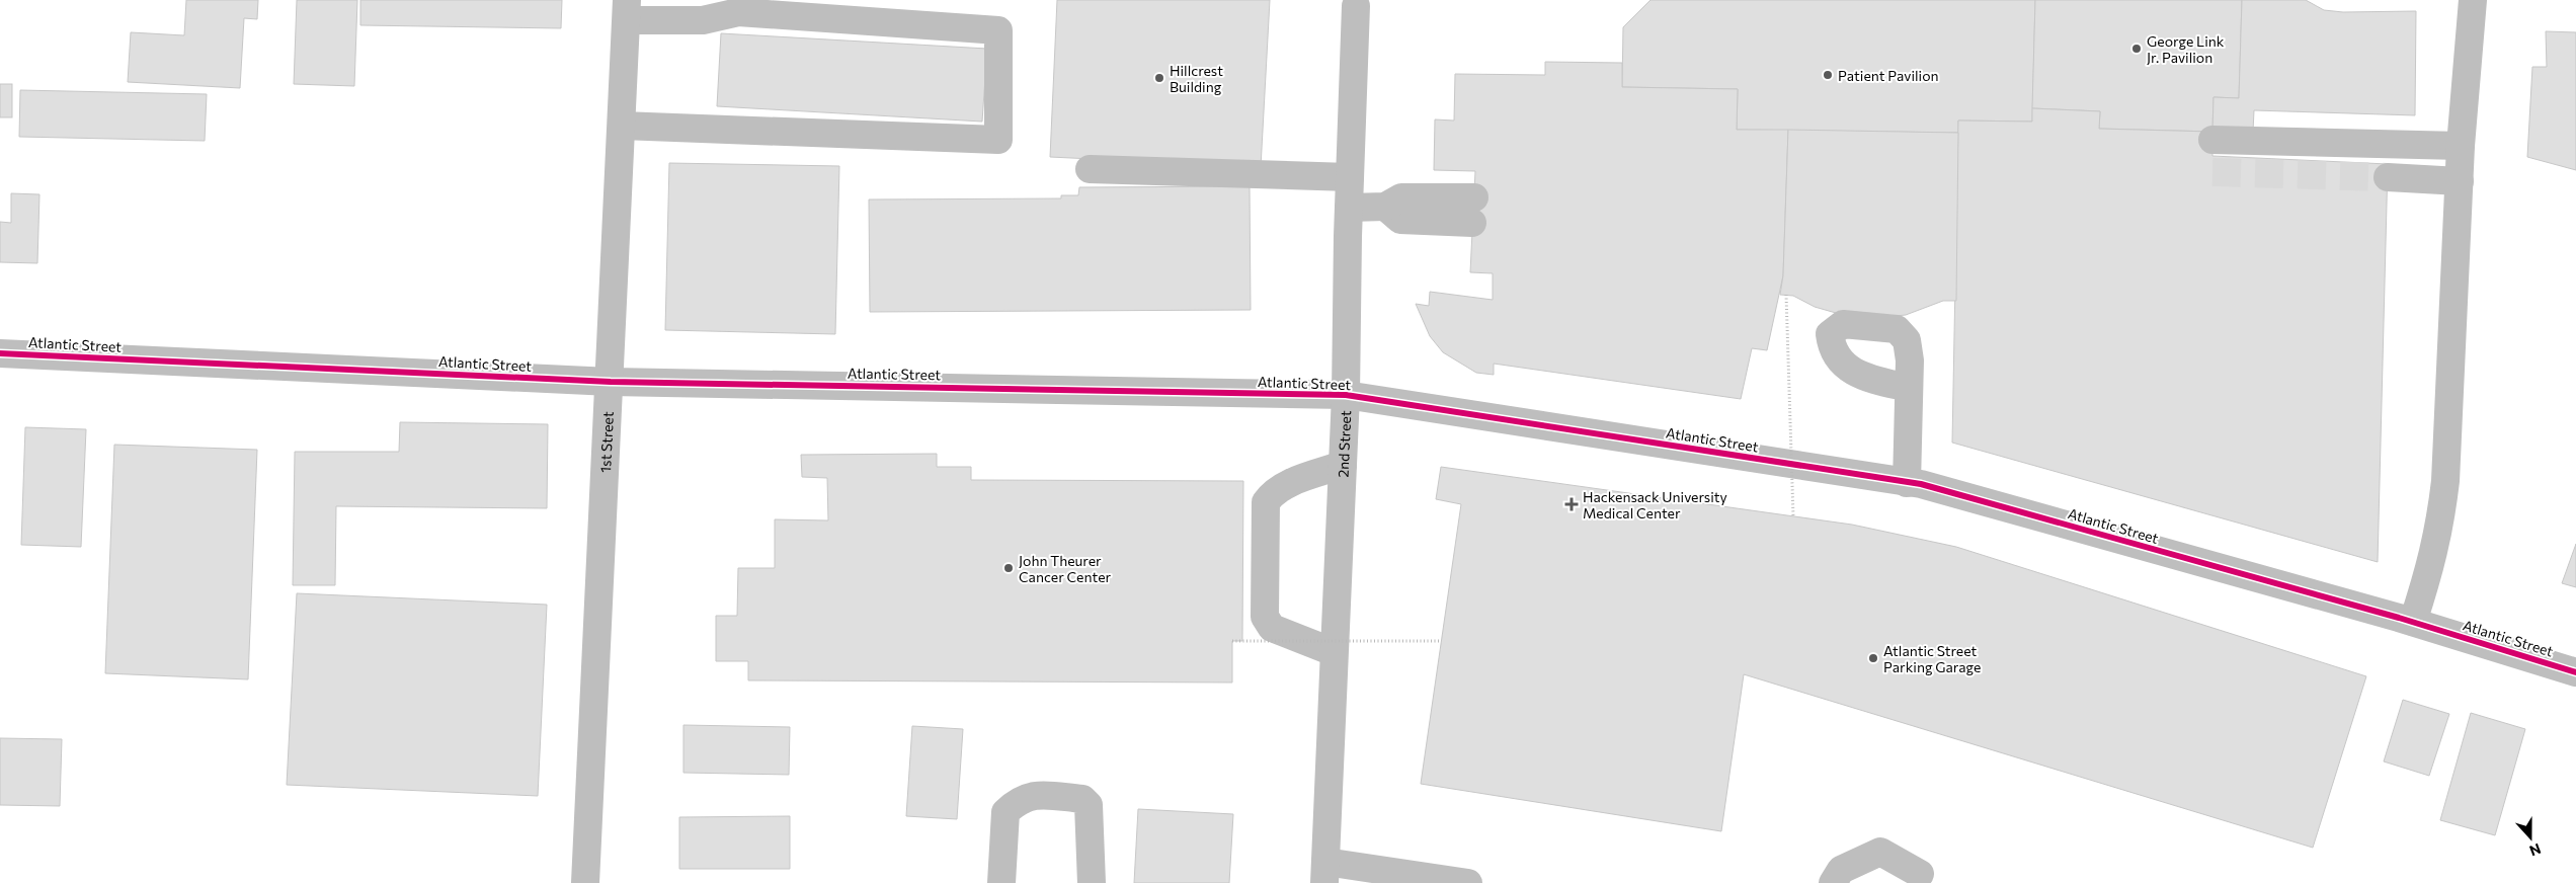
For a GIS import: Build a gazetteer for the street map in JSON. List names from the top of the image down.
{
  "streets": {
    "street": ["Atlantic Street", "1st Street", "2nd Street"]
  },
  "crossings": [
    ["Atlantic Street", "1st Street"],
    ["Atlantic Street", "2nd Street"]
  ],
  "places": {
    "other": [
      "George Link Jr. Pavilion",
      "Patient Pavilion",
      "Hillcrest Building",
      "John Theurer Cancer Center",
      "Atlantic Street Parking Garage"
    ],
    "health": ["Hackensack University Medical Center"]
  },
  "north": "bottom"
}
